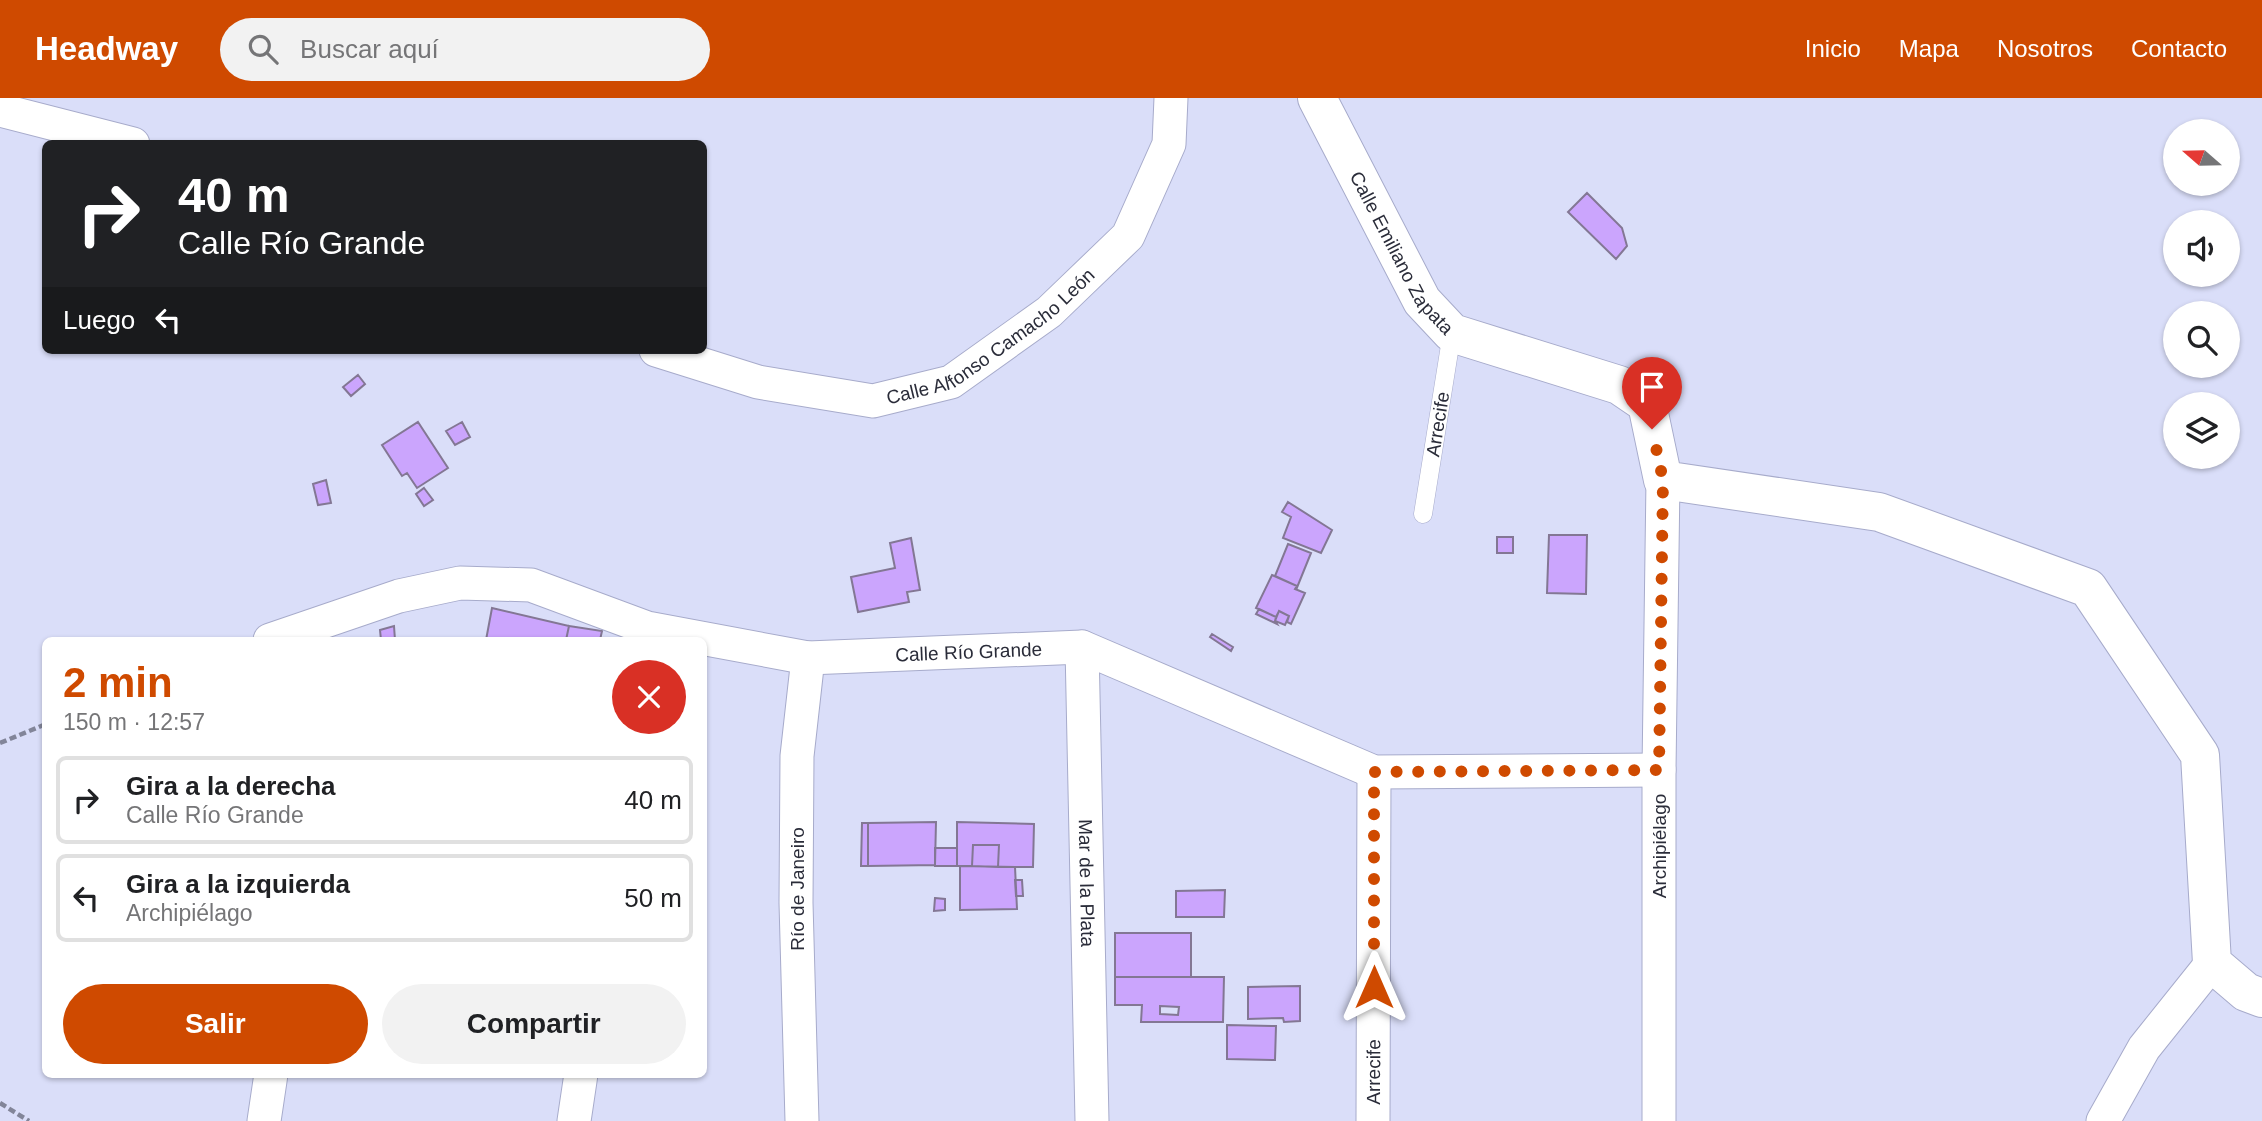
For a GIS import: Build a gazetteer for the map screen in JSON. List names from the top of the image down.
{
  "streets": {
    "main road": ["Calle Emiliano Zapata", "Archipiélago"],
    "street": [
      "Calle Alfonso Camacho León",
      "Arrecife",
      "Calle Río Grande",
      "Mar de la Plata",
      "Río de Janeiro"
    ]
  },
  "crossings": [
    ["Calle Emiliano Zapata", "Arrecife"],
    ["Calle Emiliano Zapata", "Archipiélago"],
    ["Arrecife", "Calle Río Grande"],
    ["Calle Río Grande", "Archipiélago"],
    ["Calle Río Grande", "Mar de la Plata"],
    ["Calle Río Grande", "Río de Janeiro"]
  ],
  "north": "left",
  "page": {
    "header": "Headway",
    "search": "Buscar aquí",
    "nav": [
      "Inicio",
      "Mapa",
      "Nosotros",
      "Contacto"
    ],
    "turn": ["40 m", "Calle Río Grande"],
    "then": "Luego",
    "heading": ["2 min", "150 m · 12:57"],
    "list": [
      {
        "name": "Gira a la derecha",
        "note": "Calle Río Grande",
        "value": "40 m"
      },
      {
        "name": "Gira a la izquierda",
        "note": "Archipiélago",
        "value": "50 m"
      }
    ],
    "buttons": ["Salir", "Compartir"]
  }
}
